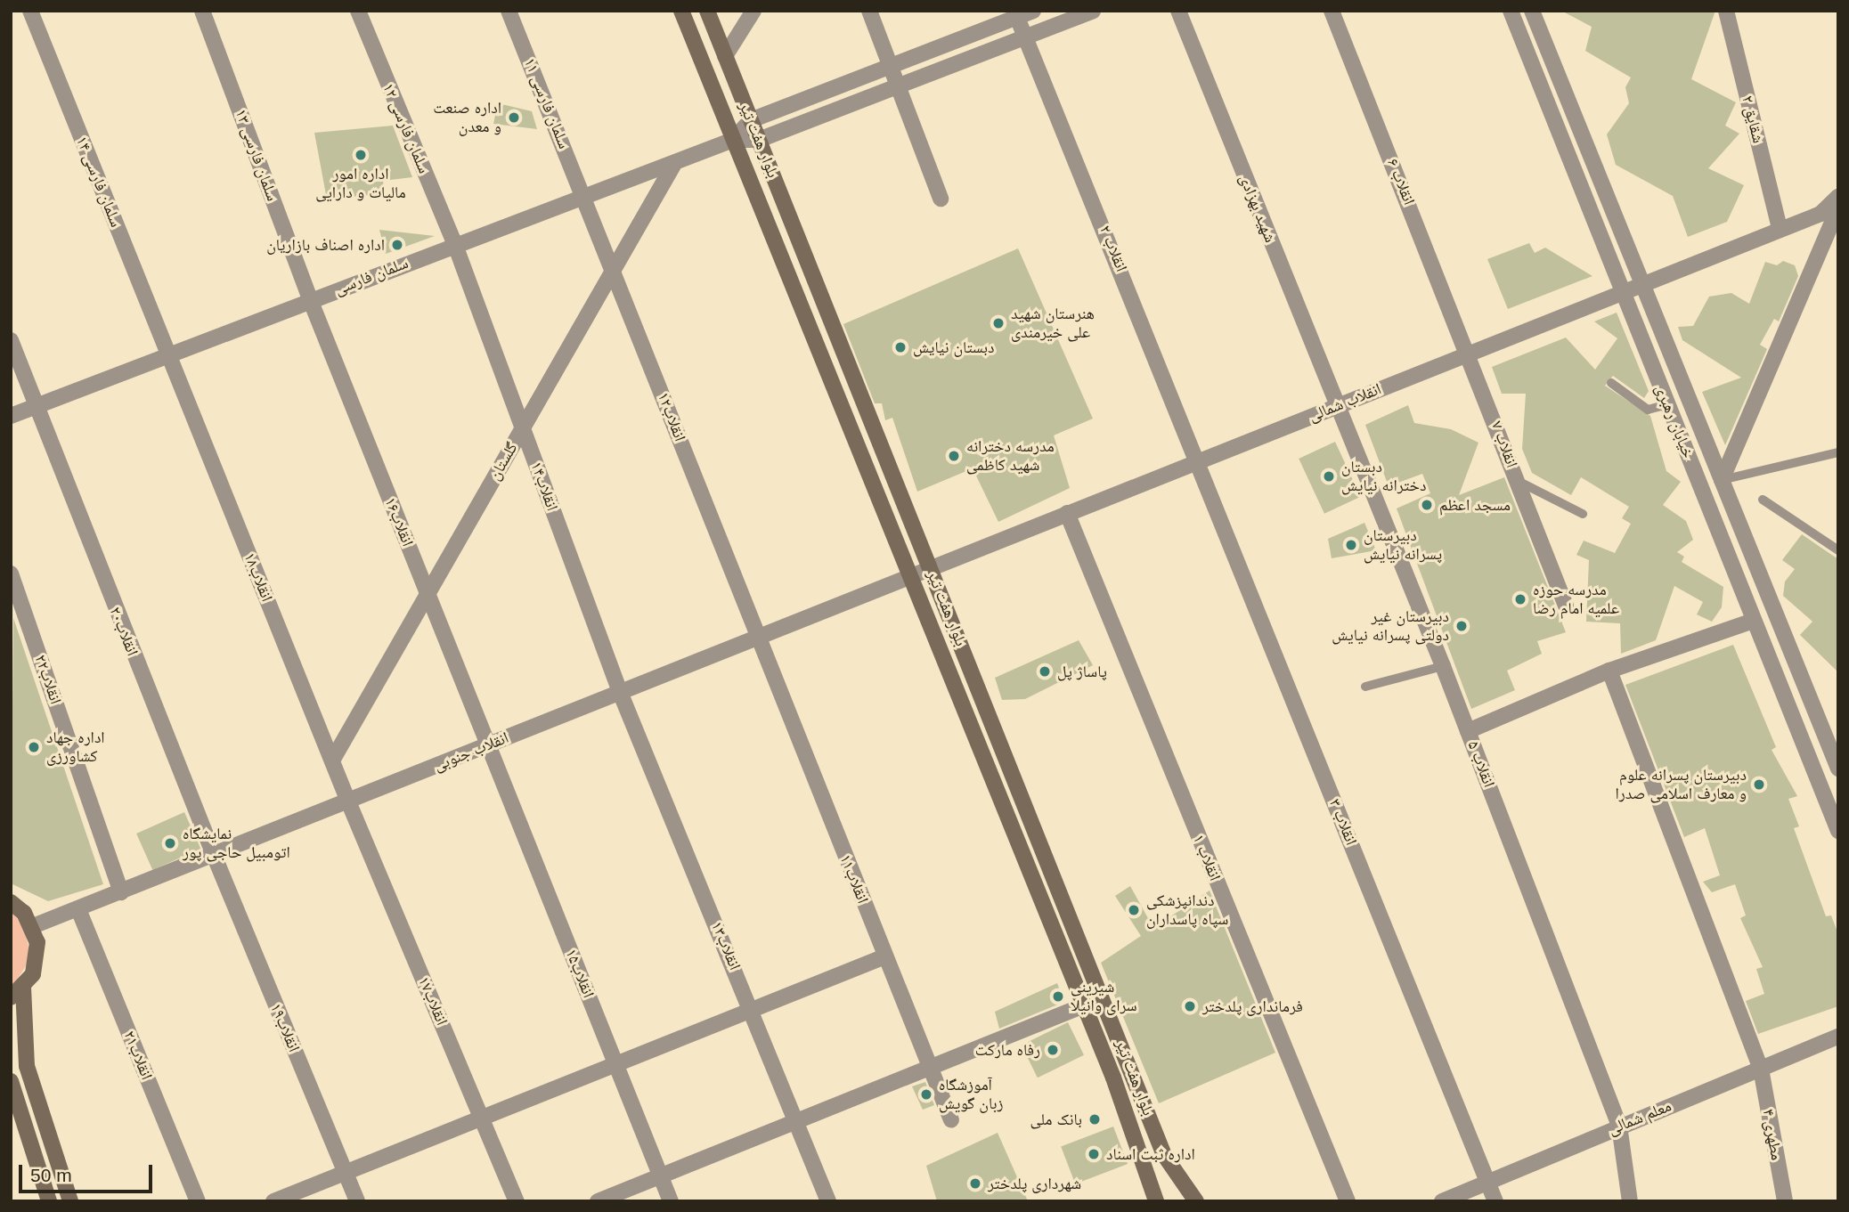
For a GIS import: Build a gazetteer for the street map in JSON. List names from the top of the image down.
{
  "streets": {
    "main road": ["بلوار هفت تیر"],
    "street": [
      "سلمان فارسی ۱۱",
      "شقایق ۲",
      "سلمان فارسی ۱۲",
      "سلمان فارسی ۱۳",
      "سلمان فارسی ۱۴",
      "انقلاب ۶",
      "شهید بهزادی",
      "انقلاب ۲",
      "سلمان فارسی",
      "انقلاب شمالی",
      "انقلاب۱۲",
      "خیابان رهبری",
      "انقلاب ۷",
      "گلستان",
      "انقلاب۱۴",
      "انقلاب۱۶",
      "انقلاب۱۸",
      "انقلاب۲۰",
      "انقلاب۲۲",
      "انقلاب جنوبی",
      "انقلاب ۵",
      "انقلاب ۳",
      "انقلاب ۱",
      "انقلاب۱۱",
      "انقلاب۱۳",
      "انقلاب۱۵",
      "انقلاب۱۷",
      "انقلاب۱۹",
      "انقلاب۲۱",
      "معلم شمالی",
      "مطهری ۴"
    ]
  },
  "crossings": [
    ["سلمان فارسی ۱۱", "سلمان فارسی"],
    ["سلمان فارسی ۱۱", "انقلاب۱۲"],
    ["شقایق ۲", "انقلاب شمالی"],
    ["سلمان فارسی ۱۲", "سلمان فارسی"],
    ["سلمان فارسی ۱۲", "انقلاب۱۴"],
    ["بلوار هفت تیر", "سلمان فارسی"],
    ["بلوار هفت تیر", "انقلاب شمالی"],
    ["بلوار هفت تیر", "انقلاب جنوبی"],
    ["سلمان فارسی ۱۳", "سلمان فارسی"],
    ["سلمان فارسی ۱۳", "انقلاب۱۶"],
    ["سلمان فارسی ۱۴", "سلمان فارسی"],
    ["سلمان فارسی ۱۴", "انقلاب۱۸"],
    ["انقلاب ۶", "انقلاب شمالی"],
    ["انقلاب ۶", "انقلاب ۷"],
    ["شهید بهزادی", "انقلاب شمالی"],
    ["شهید بهزادی", "انقلاب ۵"],
    ["انقلاب ۲", "انقلاب شمالی"],
    ["انقلاب ۲", "انقلاب ۳"],
    ["سلمان فارسی", "انقلاب۱۲"],
    ["سلمان فارسی", "گلستان"],
    ["سلمان فارسی", "انقلاب۱۴"],
    ["سلمان فارسی", "انقلاب۱۶"],
    ["سلمان فارسی", "انقلاب۱۸"],
    ["سلمان فارسی", "انقلاب۲۰"],
    ["انقلاب شمالی", "خیابان رهبری"],
    ["انقلاب شمالی", "انقلاب ۷"],
    ["انقلاب شمالی", "انقلاب جنوبی"],
    ["انقلاب شمالی", "انقلاب ۵"],
    ["انقلاب شمالی", "انقلاب ۳"],
    ["انقلاب شمالی", "انقلاب ۱"],
    ["انقلاب۱۲", "گلستان"],
    ["انقلاب۱۲", "انقلاب جنوبی"],
    ["انقلاب۱۲", "انقلاب۱۱"],
    ["گلستان", "انقلاب۱۴"],
    ["گلستان", "انقلاب۱۶"],
    ["گلستان", "انقلاب۱۸"],
    ["انقلاب۱۴", "انقلاب جنوبی"],
    ["انقلاب۱۴", "انقلاب۱۳"],
    ["انقلاب۱۶", "انقلاب جنوبی"],
    ["انقلاب۱۶", "انقلاب۱۵"],
    ["انقلاب۱۸", "انقلاب جنوبی"],
    ["انقلاب۱۸", "انقلاب۱۷"],
    ["انقلاب۲۰", "انقلاب جنوبی"],
    ["انقلاب۲۰", "انقلاب۱۹"],
    ["انقلاب۲۲", "انقلاب جنوبی"],
    ["انقلاب جنوبی", "انقلاب۱۱"],
    ["انقلاب جنوبی", "انقلاب۱۳"],
    ["انقلاب جنوبی", "انقلاب۱۵"],
    ["انقلاب جنوبی", "انقلاب۱۷"],
    ["انقلاب جنوبی", "انقلاب۱۹"],
    ["انقلاب جنوبی", "انقلاب۲۱"],
    ["انقلاب ۵", "معلم شمالی"],
    ["انقلاب ۳", "معلم شمالی"],
    ["معلم شمالی", "مطهری ۴"]
  ],
  "places": [
    "اداره صنعت و معدن",
    "اداره امور مالیات و دارایی",
    "اداره اصناف بازاریان",
    "هنرستان شهید علی خیرمندی",
    "دبستان نیایش",
    "مدرسه دخترانه شهید کاظمی",
    "دبستان دخترانه نیایش",
    "مسجد اعظم",
    "دبیرستان پسرانه نیایش",
    "مدرسه حوزه علمیه امام رضا",
    "دبیرستان غیر دولتی پسرانه نیایش",
    "پاساژ پل",
    "اداره جهاد کشاورزی",
    "دبیرستان پسرانه علوم و معارف اسلامی صدرا",
    "نمایشگاه اتومبیل حاجی پور",
    "دندانپزشکی سپاه پاسداران",
    "شیرینی سرای وانیلا",
    "فرمانداری پلدختر",
    "رفاه مارکت",
    "آموزشگاه زبان گویش",
    "بانک ملی",
    "اداره ثبت اسناد",
    "شهرداری پلدختر"
  ],
  "scale_bar": "50 m"
}
